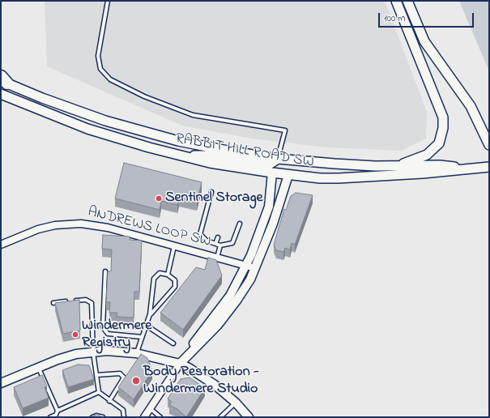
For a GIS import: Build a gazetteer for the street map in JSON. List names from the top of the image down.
{
  "streets": {
    "main road": ["RABBIT HILL ROAD SW"],
    "street": ["ANDREWS LOOP SW"]
  },
  "places": ["Sentinel Storage", "Windermere Registry", "Body Restoration - Windermere Studio"],
  "scale_bar": "100 m"
}
